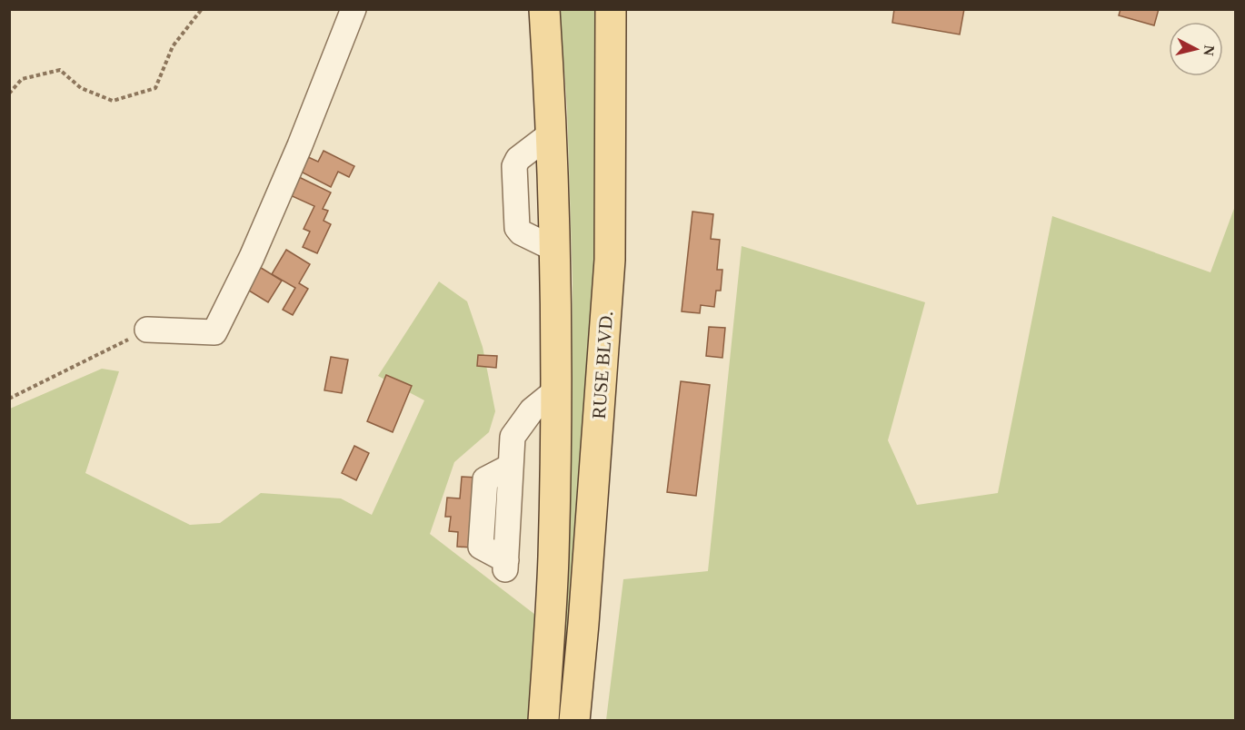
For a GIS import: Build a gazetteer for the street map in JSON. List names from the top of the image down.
{
  "streets": {
    "main road": ["RUSE BLVD."]
  },
  "north": "right"
}
